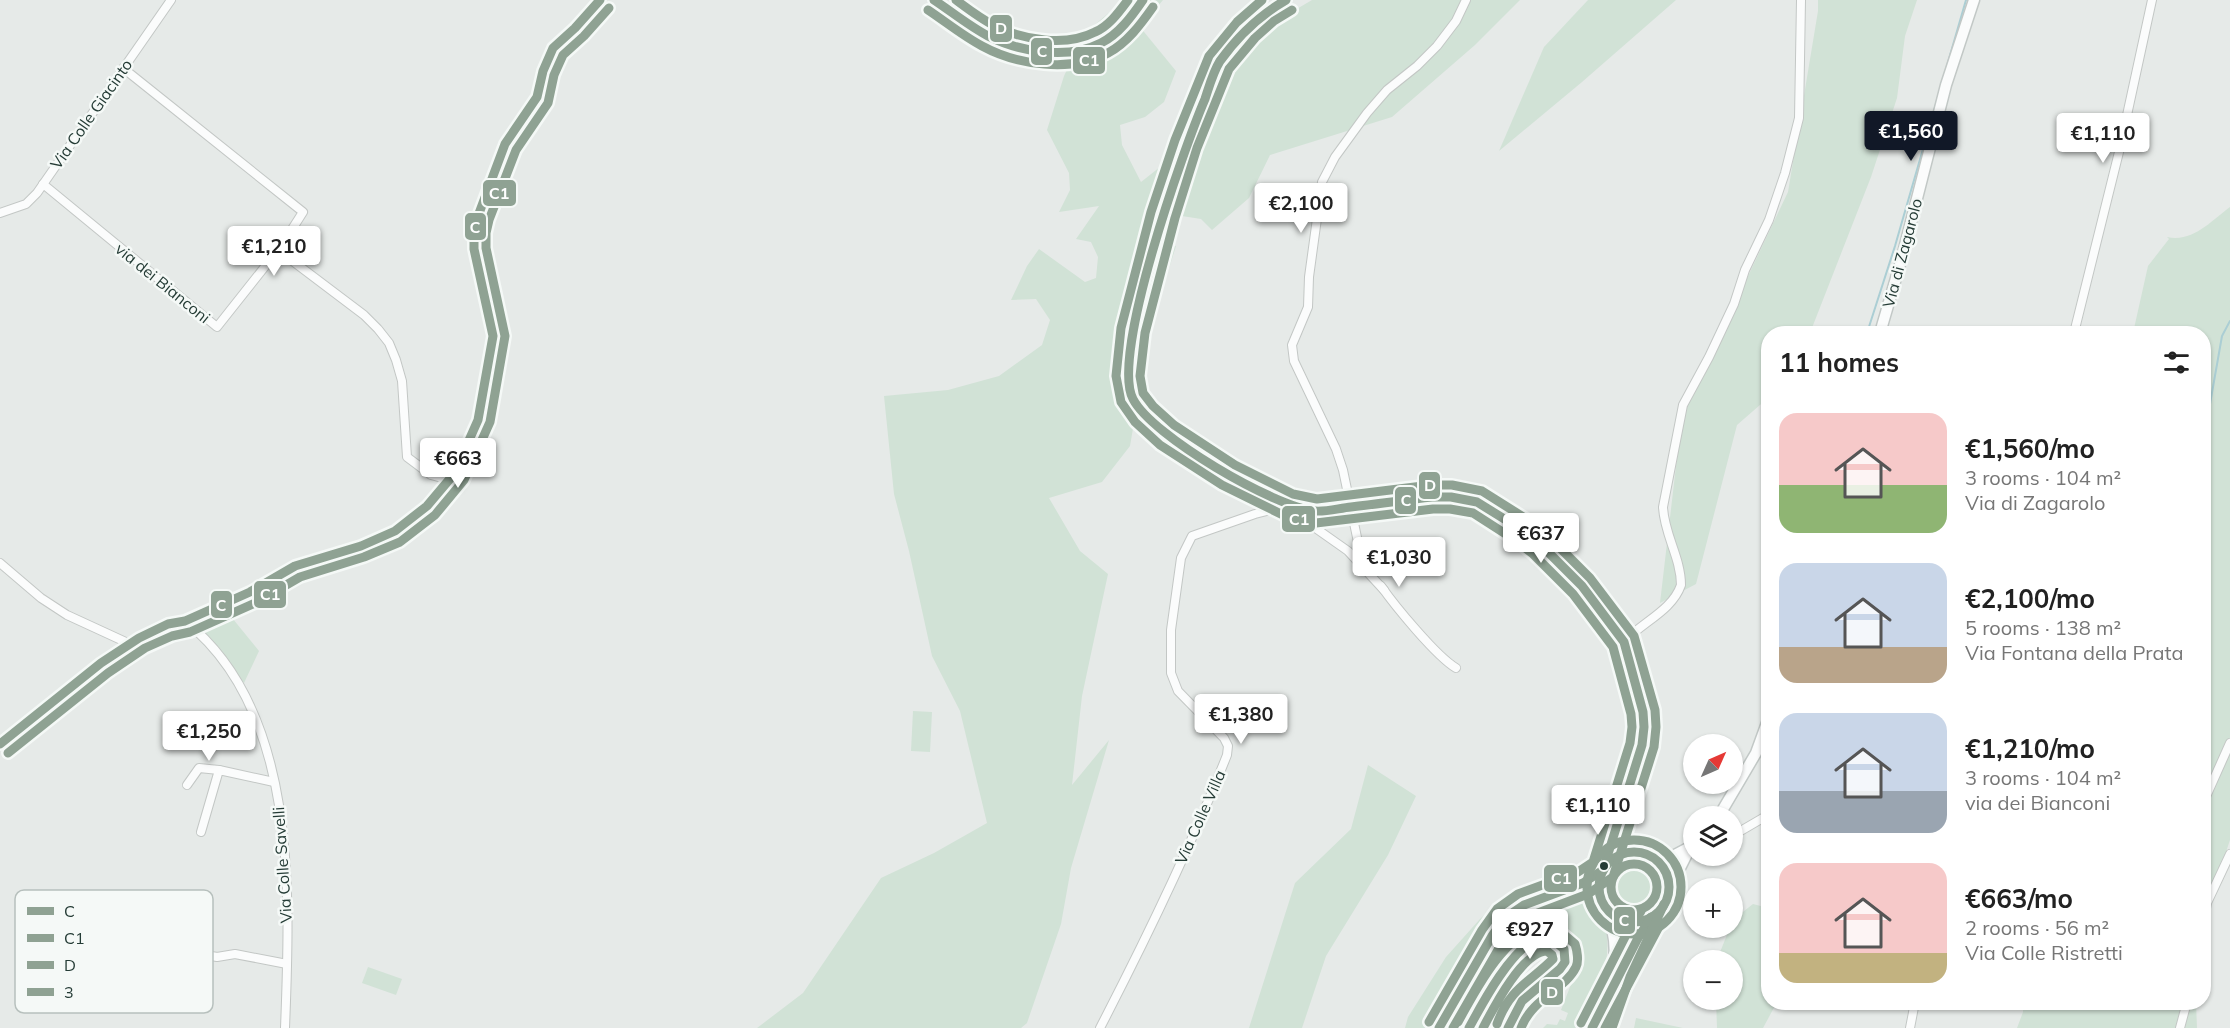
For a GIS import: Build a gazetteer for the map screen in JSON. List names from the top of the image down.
{
  "streets": {
    "main road": ["Via di Zagarolo"],
    "street": [
      "Via Colle Giacinto",
      "via dei Bianconi",
      "Via Colle Villa",
      "Via Colle Savelli"
    ]
  },
  "crossings": [
    ["Via Colle Giacinto", "via dei Bianconi"]
  ],
  "lines": [
    "transit line C",
    "transit line C1",
    "transit line D",
    "transit line 3"
  ],
  "legend": [
    "C",
    "C1",
    "D",
    "3"
  ],
  "north": "top right",
  "page": {
    "price": [
      "€1,560",
      "€1,110",
      "€2,100",
      "€1,210",
      "€663",
      "€637",
      "€1,030",
      "€1,380",
      "€1,250",
      "€1,110",
      "€927"
    ],
    "heading": "11 homes",
    "list": [
      {
        "name": "€1,560/mo",
        "note": "3 rooms · 104 m² · Via di Zagarolo"
      },
      {
        "name": "€2,100/mo",
        "note": "5 rooms · 138 m² · Via Fontana della Prata"
      },
      {
        "name": "€1,210/mo",
        "note": "3 rooms · 104 m² · via dei Bianconi"
      },
      {
        "name": "€663/mo",
        "note": "2 rooms · 56 m² · Via Colle Ristretti"
      }
    ],
    "map_buttons": ["+", "−"]
  }
}
